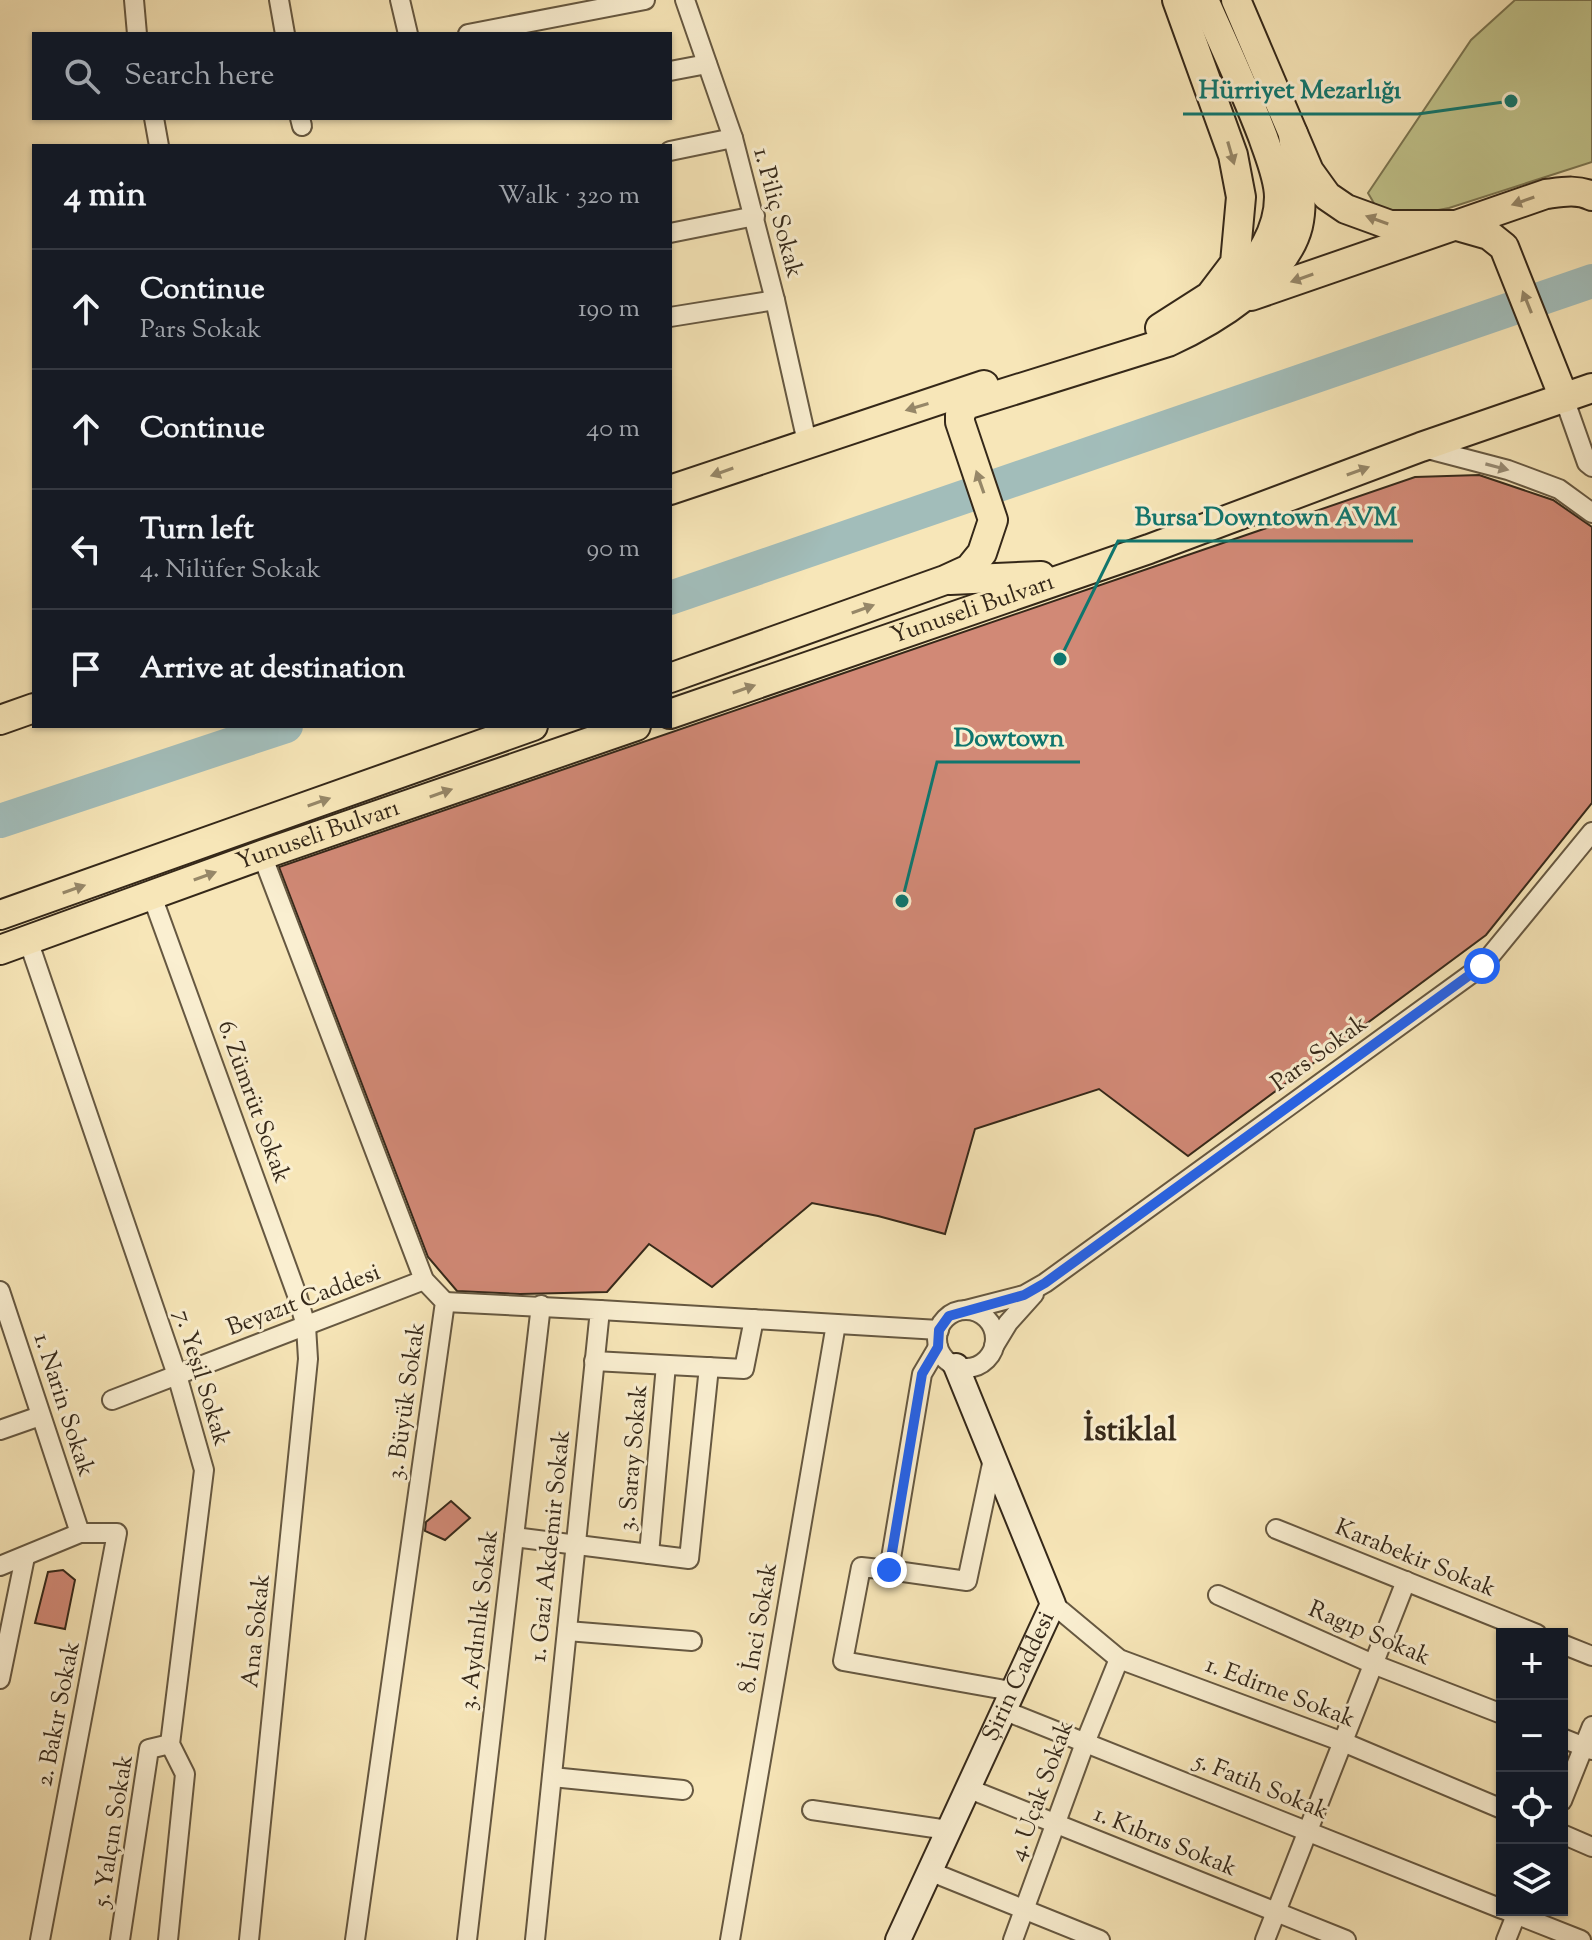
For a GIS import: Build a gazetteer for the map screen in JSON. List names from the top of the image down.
{
  "streets": {
    "main road": ["Yunuseli Bulvarı"],
    "street": [
      "1. Piliç Sokak",
      "Pars Sokak",
      "6. Zümrüt Sokak",
      "Beyazıt Caddesi",
      "7. Yeşil Sokak",
      "3. Büyük Sokak",
      "1. Narin Sokak",
      "3. Saray Sokak",
      "1. Gazi Akdemir Sokak",
      "Karabekir Sokak",
      "3. Aydınlık Sokak",
      "8. İnci Sokak",
      "Ana Sokak",
      "Ragıp Sokak",
      "Şirin Caddesi",
      "1. Edirne Sokak",
      "2. Bakır Sokak",
      "5. Fatih Sokak",
      "4. Uçak Sokak",
      "5. Yalçın Sokak",
      "1. Kıbrıs Sokak"
    ]
  },
  "crossings": [
    ["Yunuseli Bulvarı", "6. Zümrüt Sokak"],
    ["Yunuseli Bulvarı", "7. Yeşil Sokak"],
    ["Yunuseli Bulvarı", "3. Büyük Sokak"],
    ["6. Zümrüt Sokak", "Beyazıt Caddesi"],
    ["6. Zümrüt Sokak", "Ana Sokak"],
    ["Beyazıt Caddesi", "7. Yeşil Sokak"],
    ["Beyazıt Caddesi", "3. Büyük Sokak"],
    ["Beyazıt Caddesi", "Ana Sokak"],
    ["7. Yeşil Sokak", "5. Yalçın Sokak"],
    ["1. Narin Sokak", "2. Bakır Sokak"],
    ["Şirin Caddesi", "1. Edirne Sokak"],
    ["Şirin Caddesi", "5. Fatih Sokak"],
    ["Şirin Caddesi", "1. Kıbrıs Sokak"],
    ["1. Edirne Sokak", "4. Uçak Sokak"],
    ["5. Fatih Sokak", "4. Uçak Sokak"],
    ["4. Uçak Sokak", "1. Kıbrıs Sokak"]
  ],
  "districts": ["İstiklal"],
  "places": ["Hürriyet Mezarlığı", "Bursa Downtown AVM", "Dowtown"],
  "page": {
    "search": "Search here",
    "heading": ["4 min", "Walk · 320 m"],
    "list": [
      ["Continue", "Pars Sokak", "190 m"],
      ["Continue", "40 m"],
      ["Turn left", "4. Nilüfer Sokak", "90 m"],
      "Arrive at destination"
    ],
    "map_buttons": ["+", "−"]
  }
}
